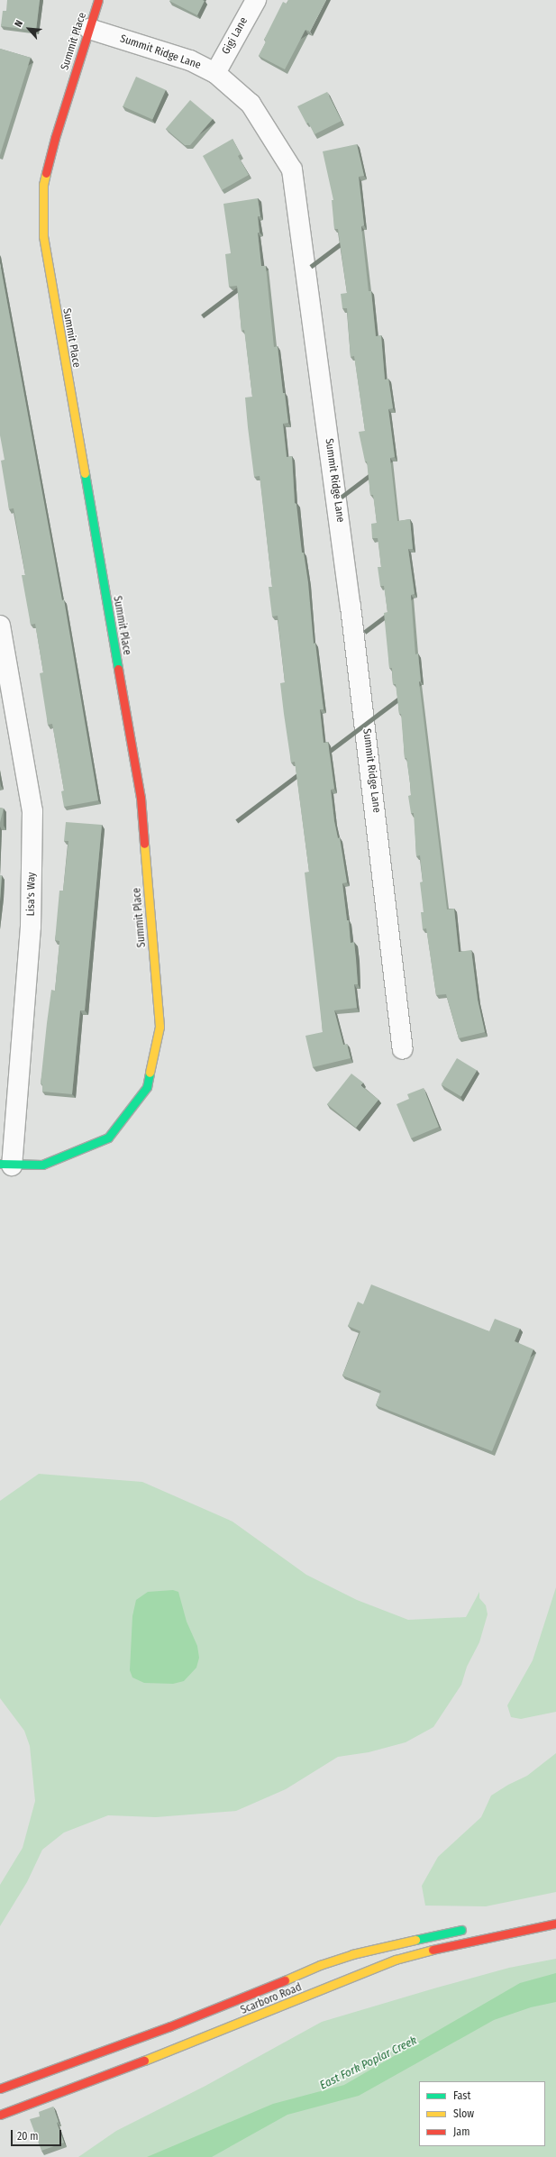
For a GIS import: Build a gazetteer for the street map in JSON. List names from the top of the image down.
{
  "streets": {
    "street": [
      "Gigi Lane",
      "Summit Place",
      "Summit Ridge Lane",
      "Lisa's Way",
      "Scarboro Road"
    ]
  },
  "crossings": [
    ["Gigi Lane", "Summit Ridge Lane"],
    ["Summit Place", "Summit Ridge Lane"],
    ["Summit Place", "Lisa's Way"]
  ],
  "water": ["East Fork Poplar Creek"],
  "legend": ["Fast", "Slow", "Jam"],
  "scale_bar": "20 m",
  "north": "top left"
}
